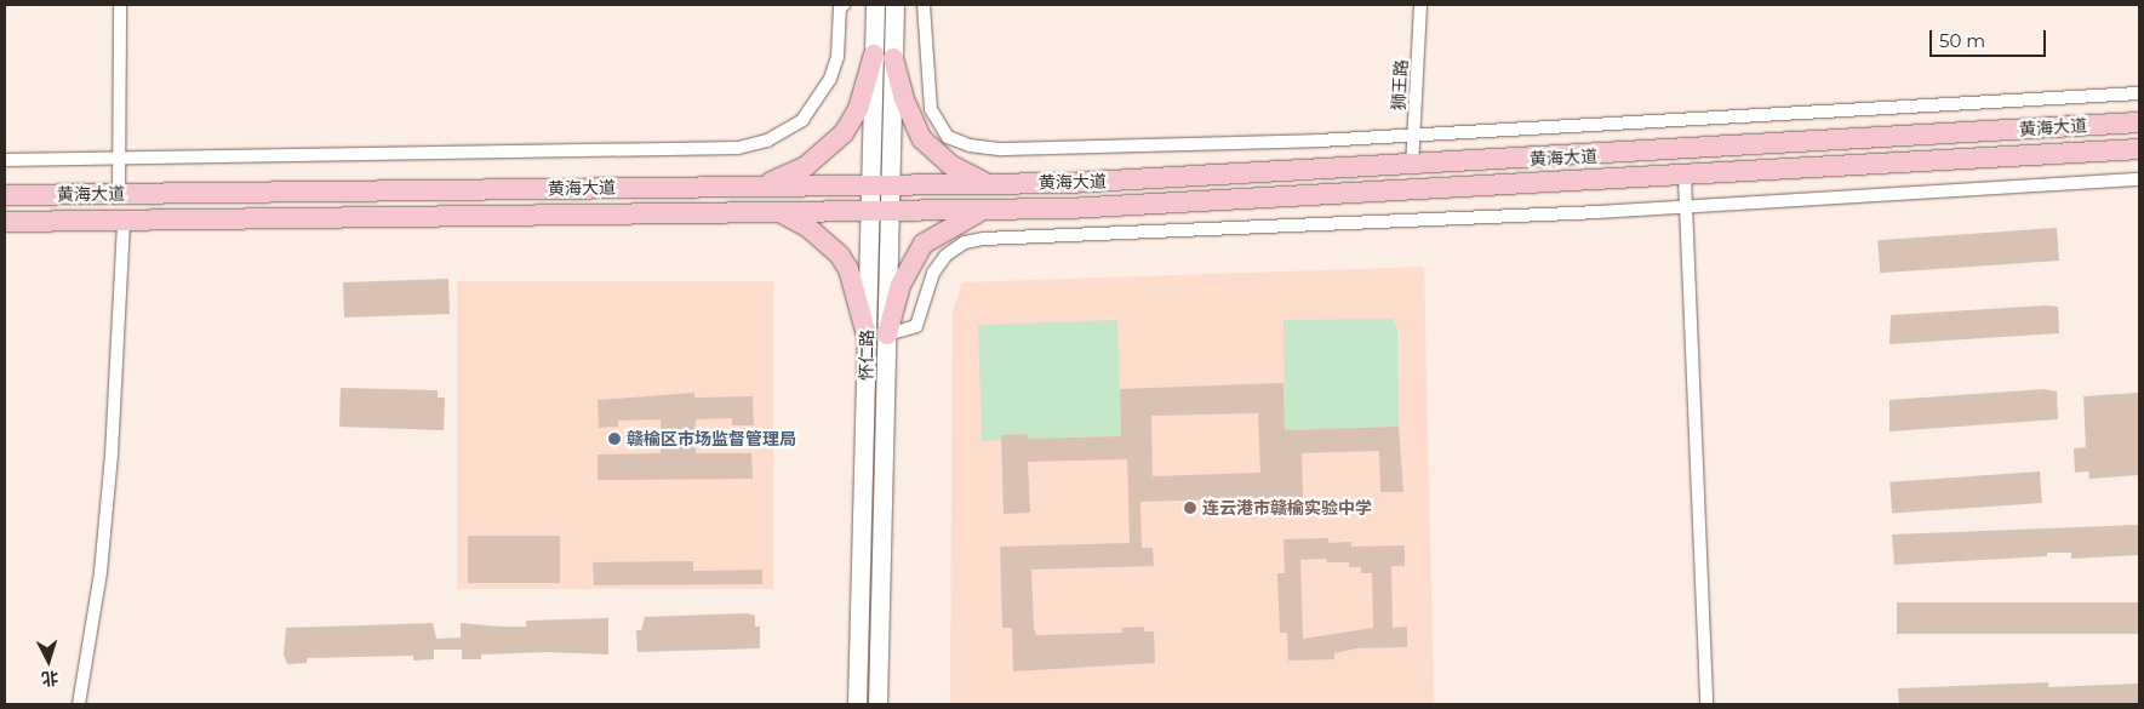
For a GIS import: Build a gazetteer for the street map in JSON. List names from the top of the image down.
{
  "streets": {
    "main road": ["黄海大道", "怀仁路"],
    "street": ["狮王路"]
  },
  "crossings": [
    ["狮王路", "黄海大道"],
    ["黄海大道", "怀仁路"]
  ],
  "places": ["赣榆区市场监督管理局", "连云港市赣榆实验中学"],
  "scale_bar": "50 m",
  "north": "bottom"
}
